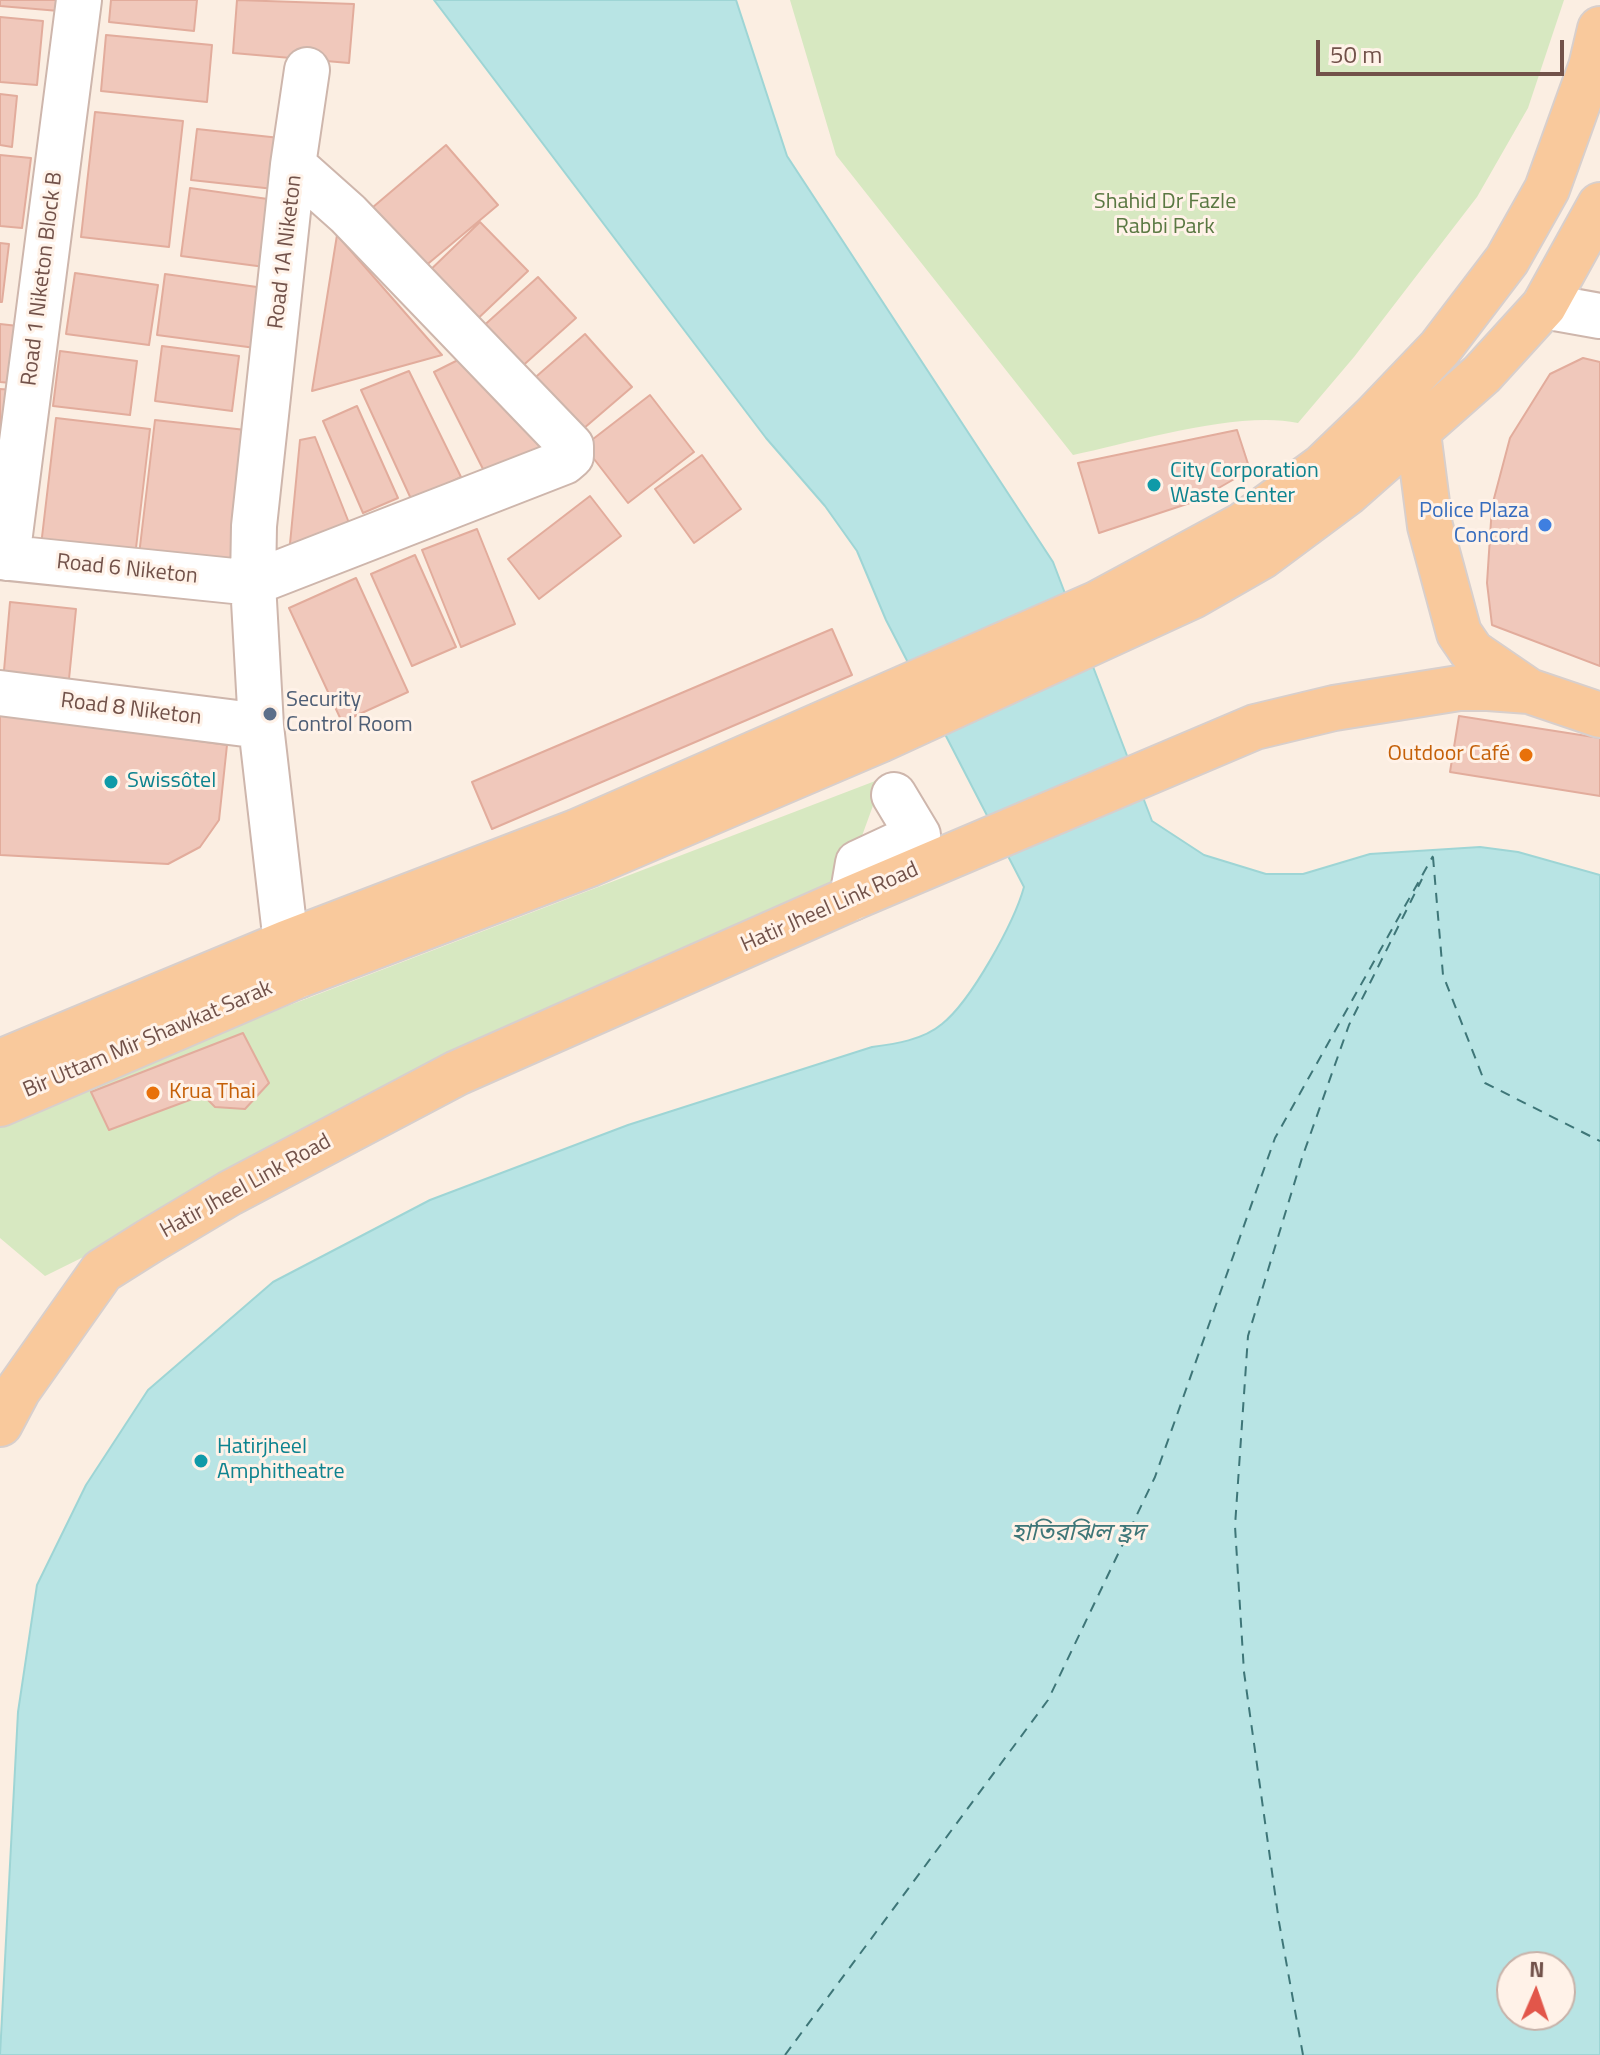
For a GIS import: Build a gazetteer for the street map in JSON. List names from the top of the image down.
{
  "streets": {
    "main road": ["Hatir Jheel Link Road", "Bir Uttam Mir Shawkat Sarak"],
    "street": [
      "Road 1A Niketon",
      "Road 1 Niketon Block B",
      "Road 6 Niketon",
      "Road 8 Niketon"
    ]
  },
  "crossings": [
    ["Road 1A Niketon", "Road 6 Niketon"],
    ["Road 1A Niketon", "Road 8 Niketon"],
    ["Road 1A Niketon", "Bir Uttam Mir Shawkat Sarak"],
    ["Road 1 Niketon Block B", "Road 6 Niketon"]
  ],
  "water": ["হাতিরঝিল হ্রদ"],
  "parks": ["Shahid Dr Fazle Rabbi Park"],
  "places": [
    "City Corporation Waste Center",
    "Police Plaza Concord",
    "Security Control Room",
    "Outdoor Café",
    "Swissôtel",
    "Krua Thai",
    "Hatirjheel Amphitheatre"
  ],
  "scale_bar": "50 m",
  "north": "top"
}
